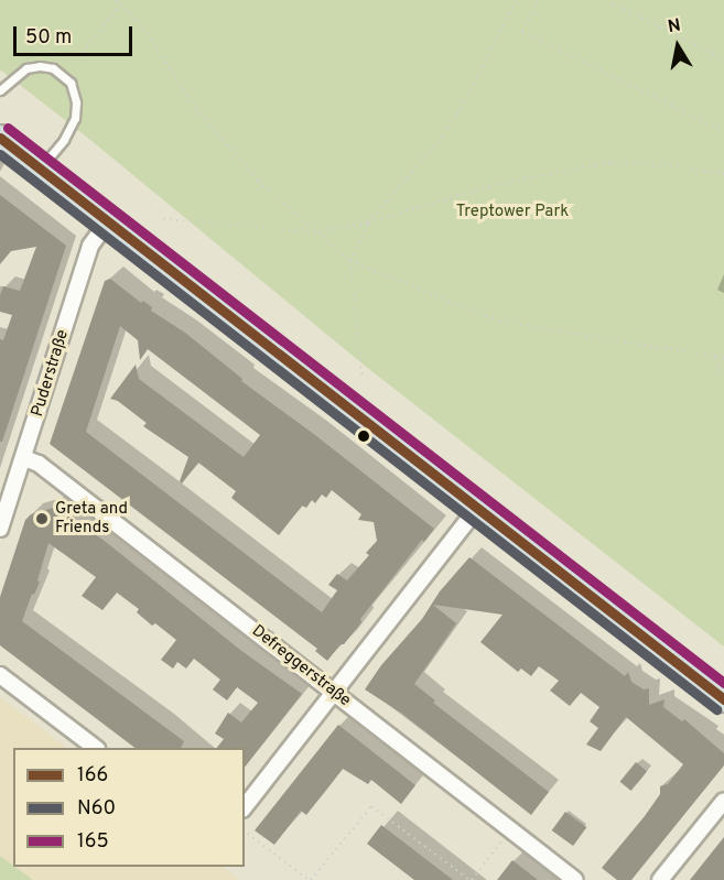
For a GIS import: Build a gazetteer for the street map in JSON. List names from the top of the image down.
{
  "streets": {
    "street": ["Puderstraße", "Defreggerstraße"]
  },
  "crossings": [
    ["Puderstraße", "Defreggerstraße"]
  ],
  "parks": ["Treptower Park"],
  "places": ["Greta and Friends"],
  "lines": ["transit line 165", "transit line 166", "transit line N60"],
  "legend": ["166", "N60", "165"],
  "scale_bar": "50 m",
  "north": "top"
}
